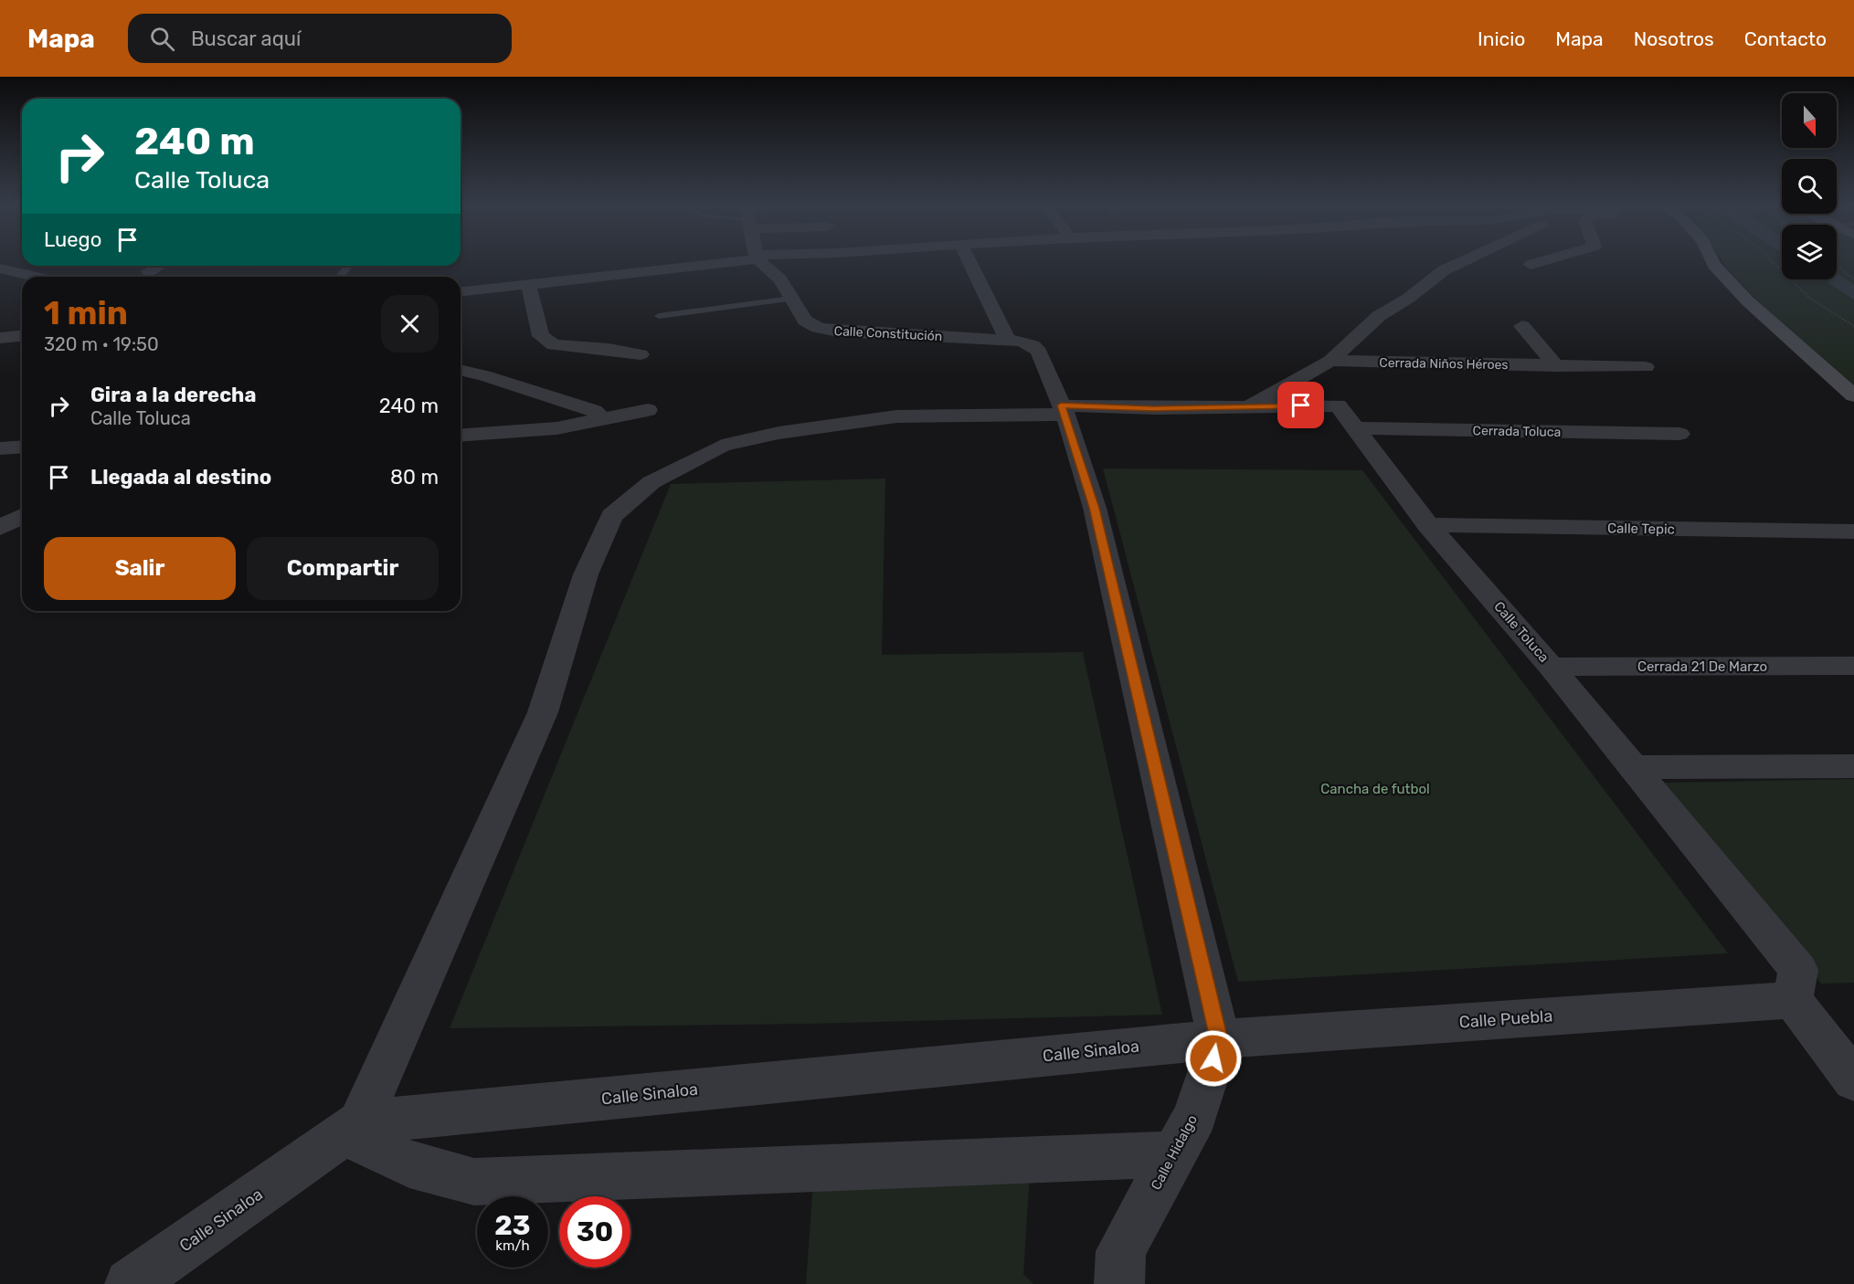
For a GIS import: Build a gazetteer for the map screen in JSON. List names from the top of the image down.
{
  "streets": {
    "street": [
      "Calle Constitución",
      "Cerrada Niños Héroes",
      "Cerrada Toluca",
      "Calle Tepic",
      "Calle Toluca",
      "Cerrada 21 De Marzo",
      "Calle Puebla",
      "Calle Sinaloa",
      "Calle Hidalgo"
    ]
  },
  "crossings": [
    ["Cerrada Toluca", "Calle Toluca"],
    ["Calle Tepic", "Calle Toluca"],
    ["Calle Toluca", "Cerrada 21 De Marzo"],
    ["Calle Toluca", "Calle Puebla"],
    ["Calle Toluca", "Calle Sinaloa"],
    ["Calle Puebla", "Calle Sinaloa"],
    ["Calle Puebla", "Calle Hidalgo"],
    ["Calle Sinaloa", "Calle Hidalgo"]
  ],
  "parks": ["Cancha de futbol"],
  "north": "bottom",
  "page": {
    "header": "Mapa",
    "search": "Buscar aquí",
    "nav": [
      "Inicio",
      "Mapa",
      "Nosotros",
      "Contacto"
    ],
    "turn": ["240 m", "Calle Toluca"],
    "then": "Luego",
    "heading": ["1 min", "320 m · 19:50"],
    "list": [
      {
        "name": "Gira a la derecha",
        "note": "Calle Toluca",
        "value": "240 m"
      },
      {
        "name": "Llegada al destino",
        "value": "80 m"
      }
    ],
    "buttons": ["Salir", "Compartir"],
    "speed": "23 km/h",
    "limit": "30"
  }
}
